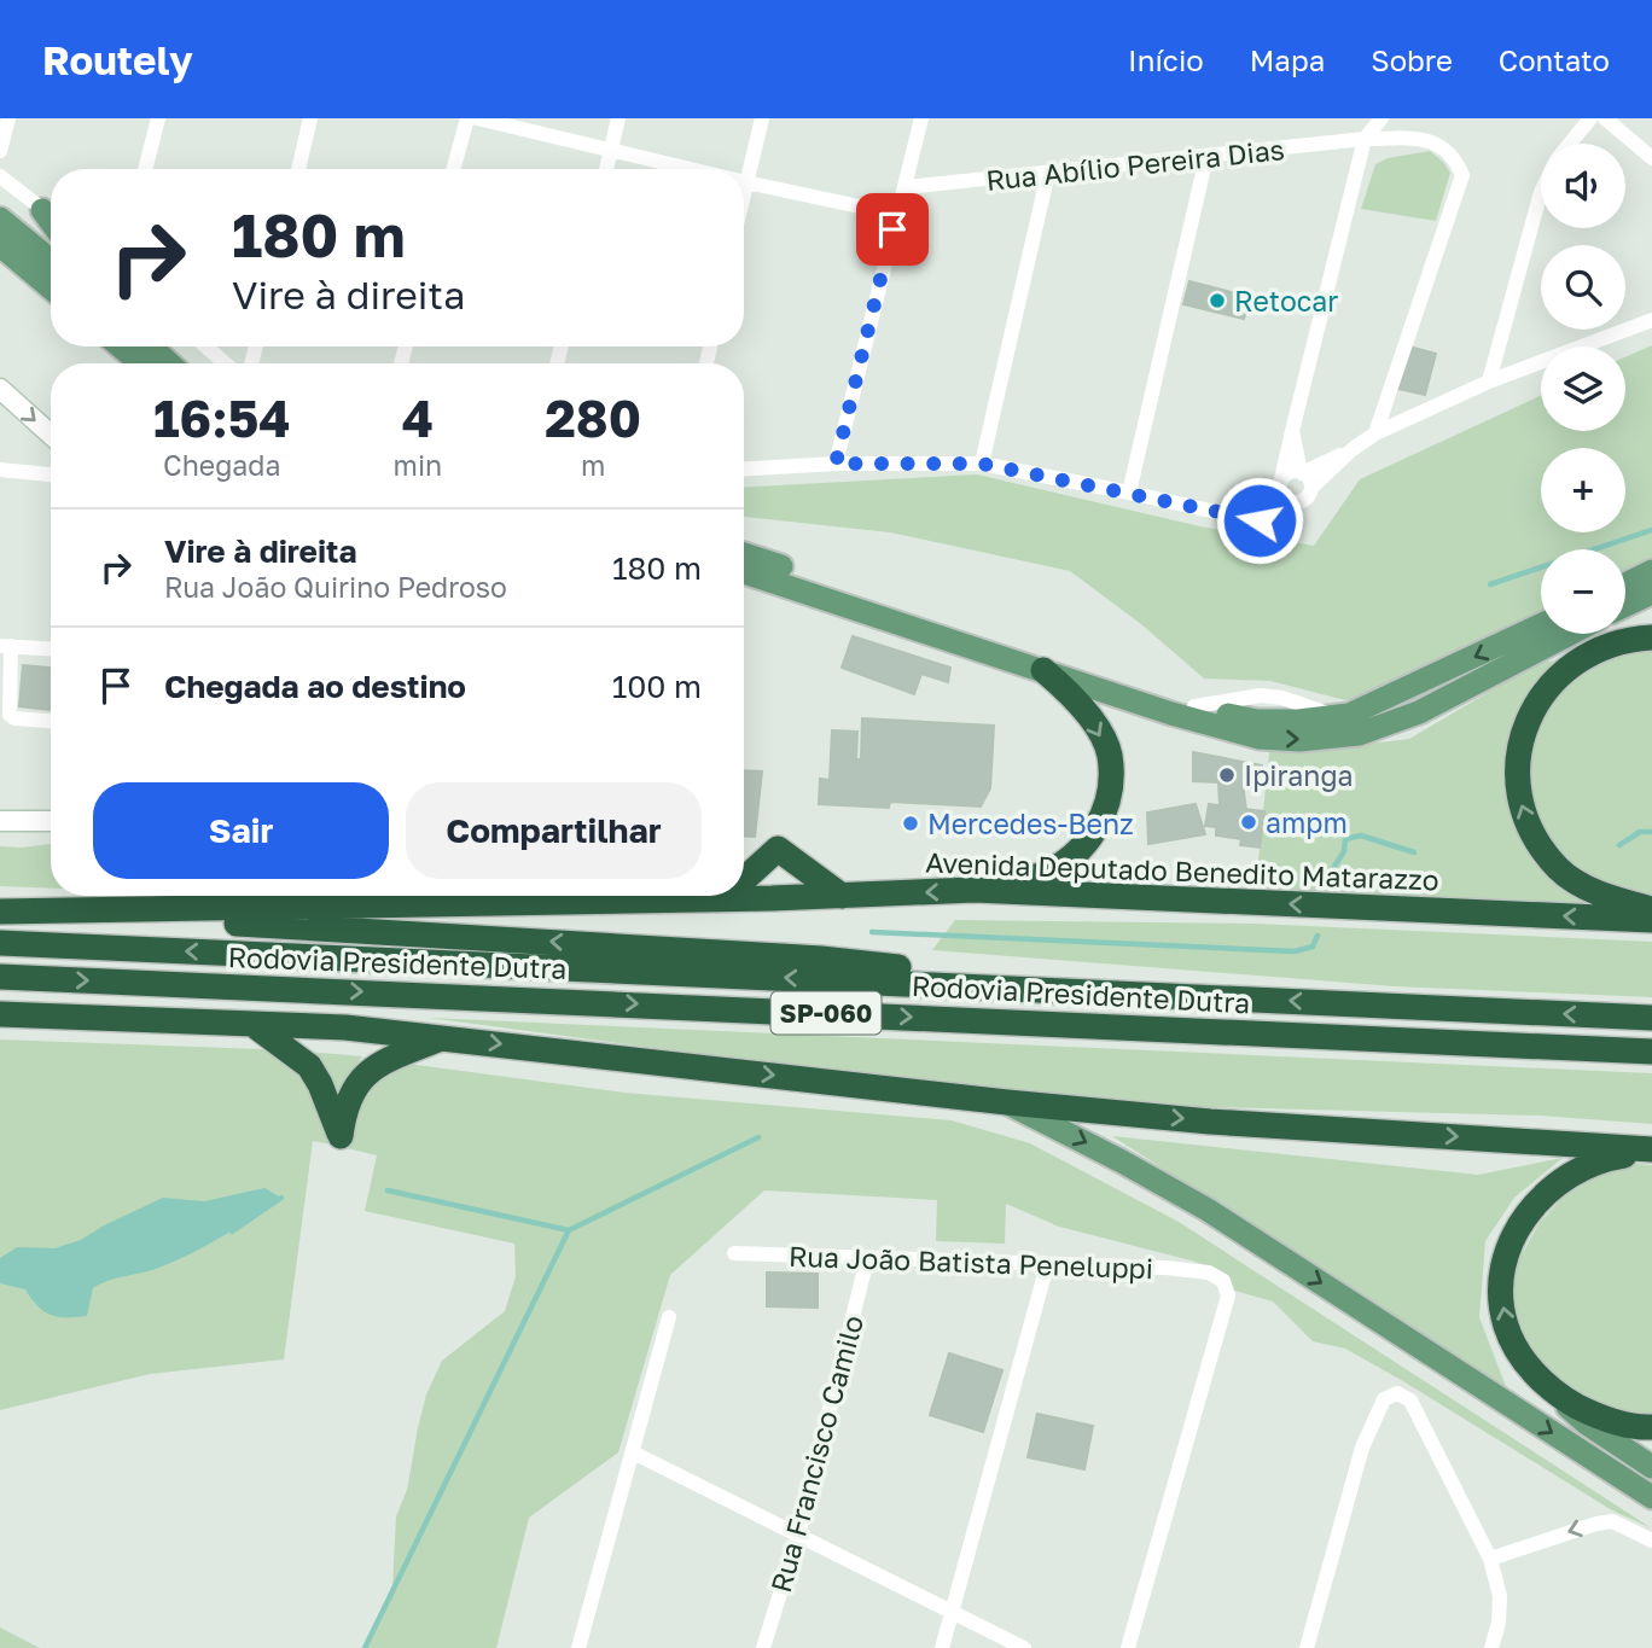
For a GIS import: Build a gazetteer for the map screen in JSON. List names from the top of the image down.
{
  "streets": {
    "highway": ["Avenida Deputado Benedito Matarazzo", "Rodovia Presidente Dutra", "SP-060"],
    "street": ["Rua Abílio Pereira Dias", "Rua João Batista Peneluppi", "Rua Francisco Camilo"]
  },
  "crossings": [
    ["Rua João Batista Peneluppi", "Rua Francisco Camilo"]
  ],
  "places": [
    "Retocar",
    "Ipiranga",
    "ampm",
    "Mercedes-Benz"
  ],
  "page": {
    "header": "Routely",
    "nav": [
      "Início",
      "Mapa",
      "Sobre",
      "Contato"
    ],
    "map_buttons": ["+", "−"],
    "turn": ["180 m", "Vire à direita"],
    "eta": [
      "16:54",
      "Chegada",
      "4",
      "min",
      "280",
      "m"
    ],
    "list": [
      {
        "name": "Vire à direita",
        "note": "Rua João Quirino Pedroso",
        "value": "180 m"
      },
      {
        "name": "Chegada ao destino",
        "value": "100 m"
      }
    ],
    "buttons": ["Sair", "Compartilhar"]
  }
}
